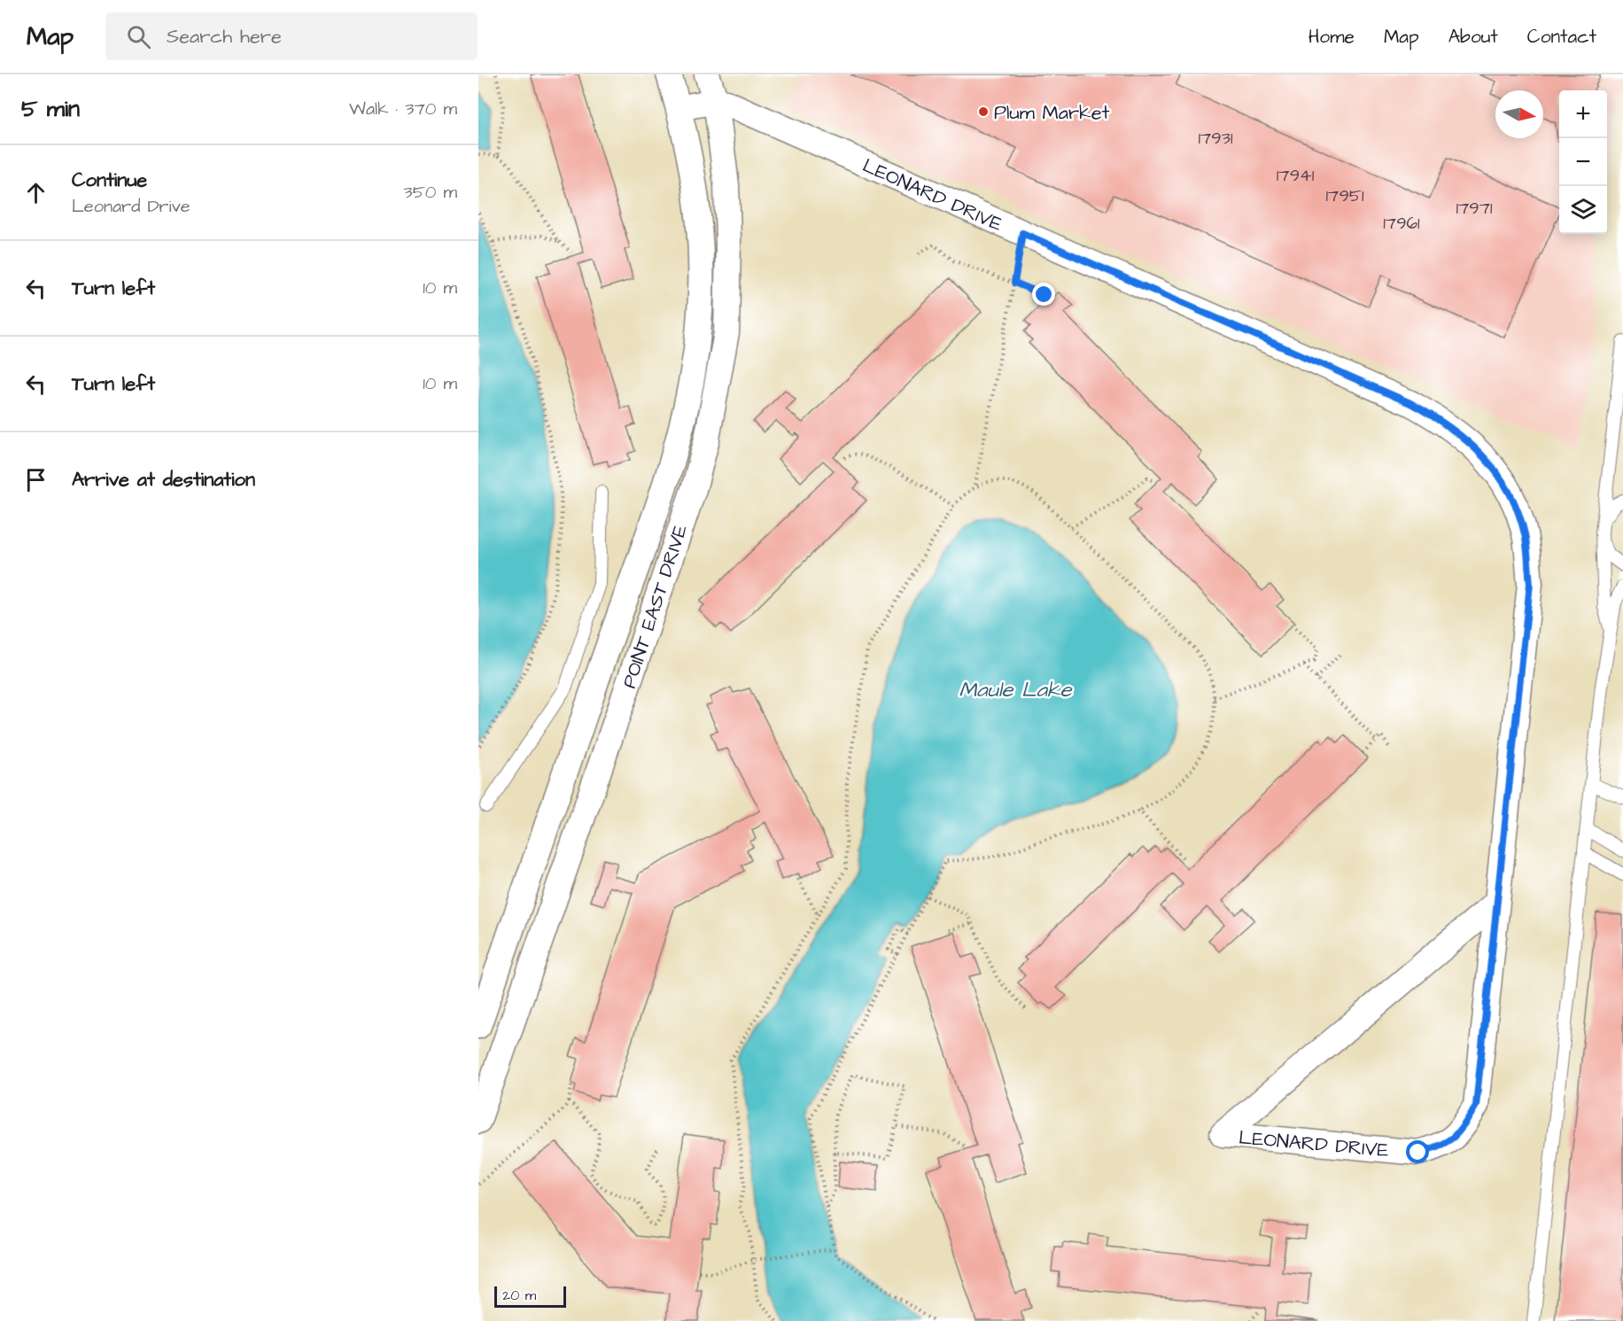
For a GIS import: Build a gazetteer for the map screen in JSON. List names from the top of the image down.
{
  "streets": {
    "street": ["LEONARD DRIVE", "POINT EAST DRIVE"]
  },
  "crossings": [
    ["LEONARD DRIVE", "POINT EAST DRIVE"]
  ],
  "water": ["Maule Lake"],
  "places": ["Plum Market"],
  "house_numbers": [
    "17931",
    "17941",
    "17951",
    "17971",
    "17961"
  ],
  "scale_bar": "20 m",
  "north": "right",
  "page": {
    "header": "Map",
    "search": "Search here",
    "nav": [
      "Home",
      "Map",
      "About",
      "Contact"
    ],
    "heading": ["5 min", "Walk · 370 m"],
    "map_buttons": ["+", "−"],
    "list": [
      ["Continue", "Leonard Drive", "350 m"],
      ["Turn left", "10 m"],
      ["Turn left", "10 m"],
      "Arrive at destination"
    ],
    "scale": "20 m"
  }
}
